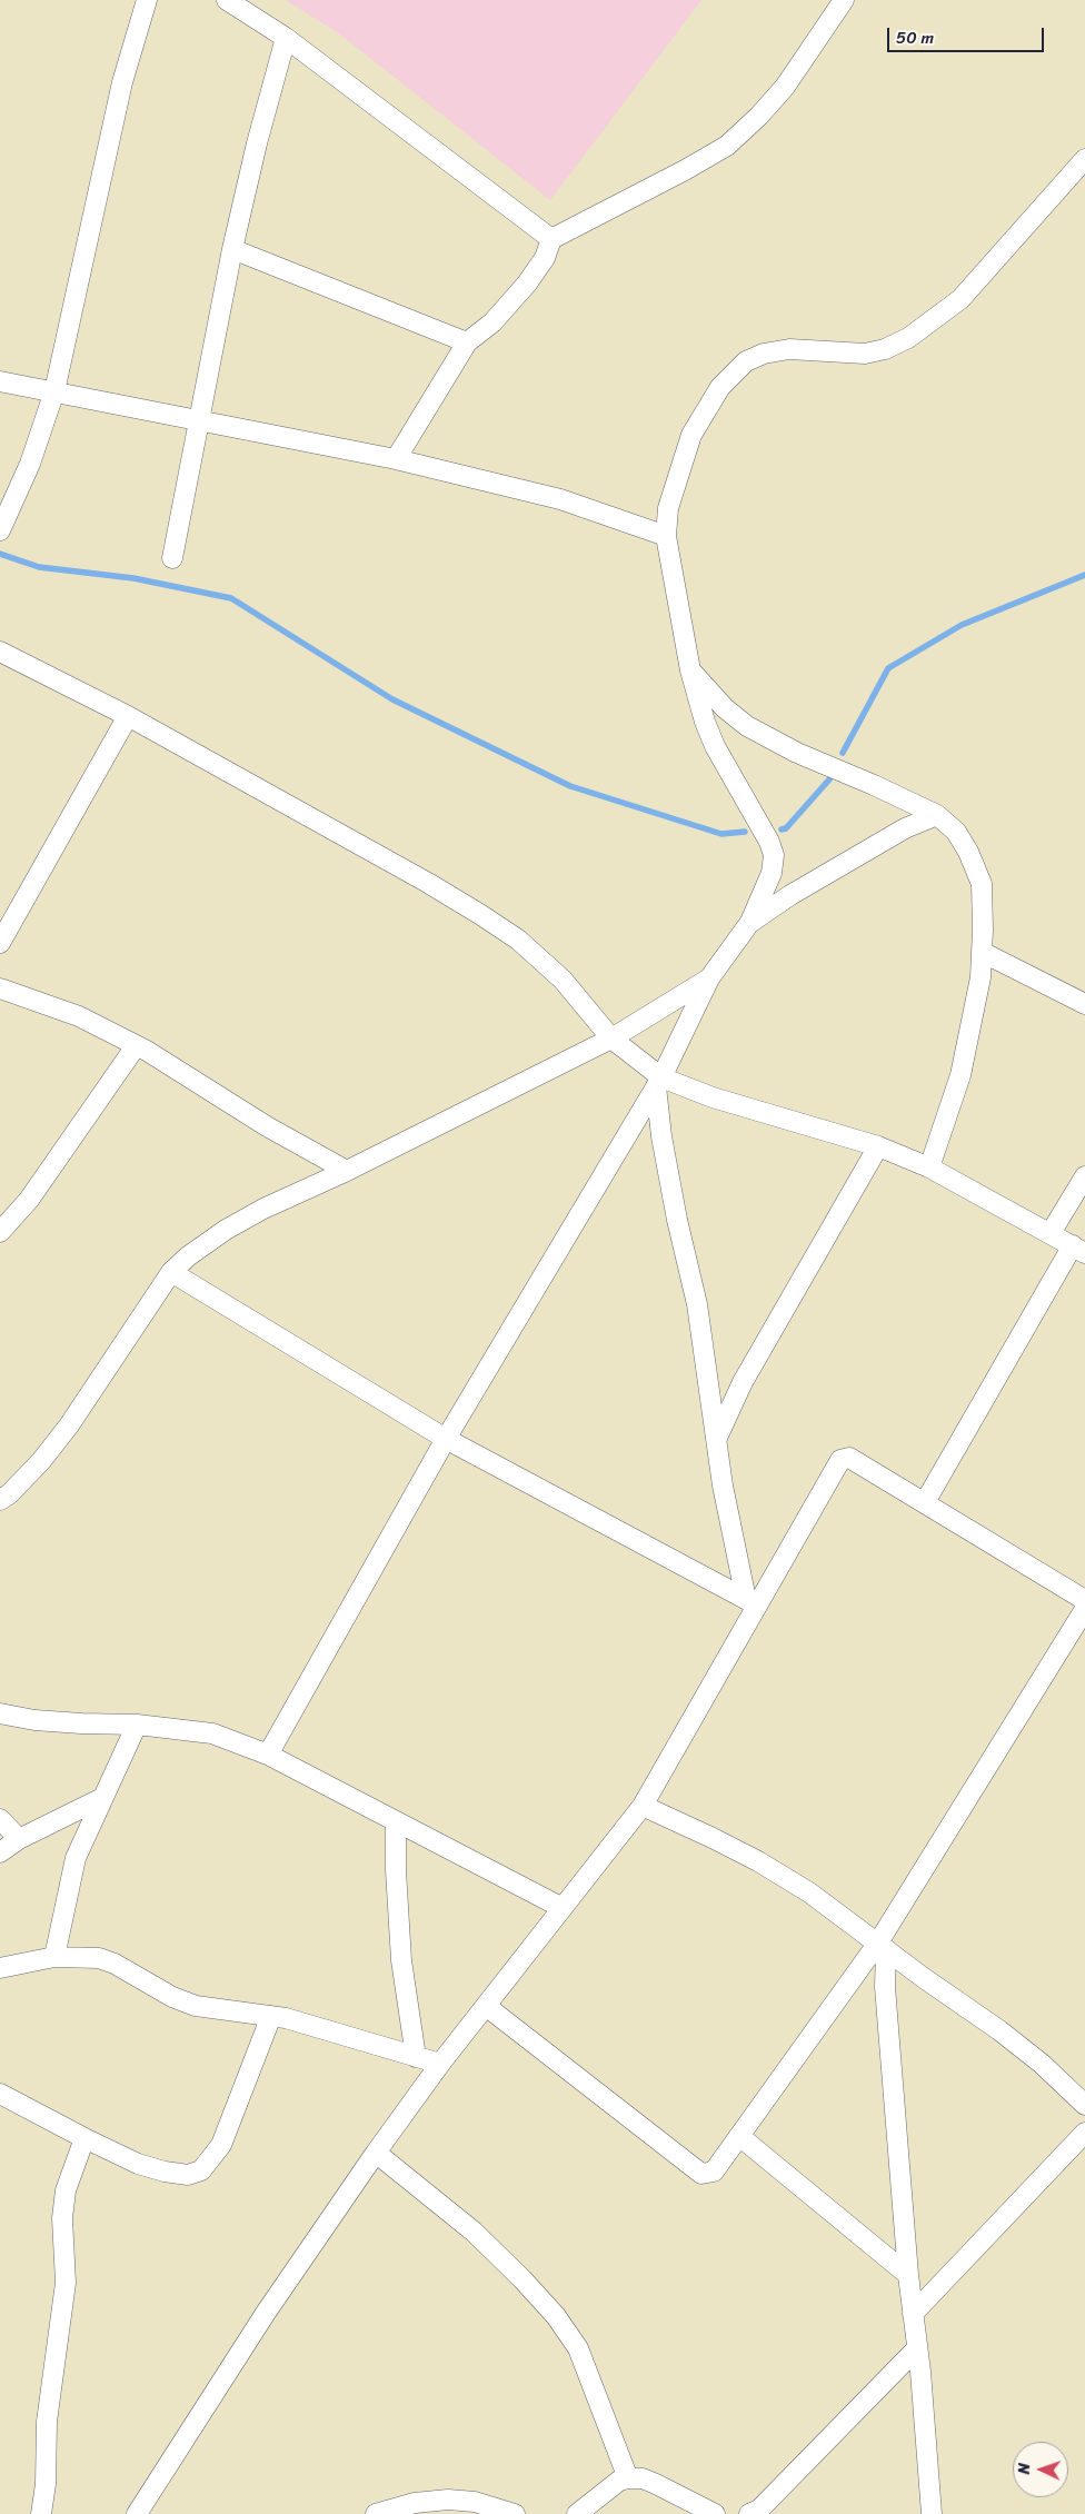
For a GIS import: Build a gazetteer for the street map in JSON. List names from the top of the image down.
{
  "scale_bar": "50 m",
  "north": "left"
}
